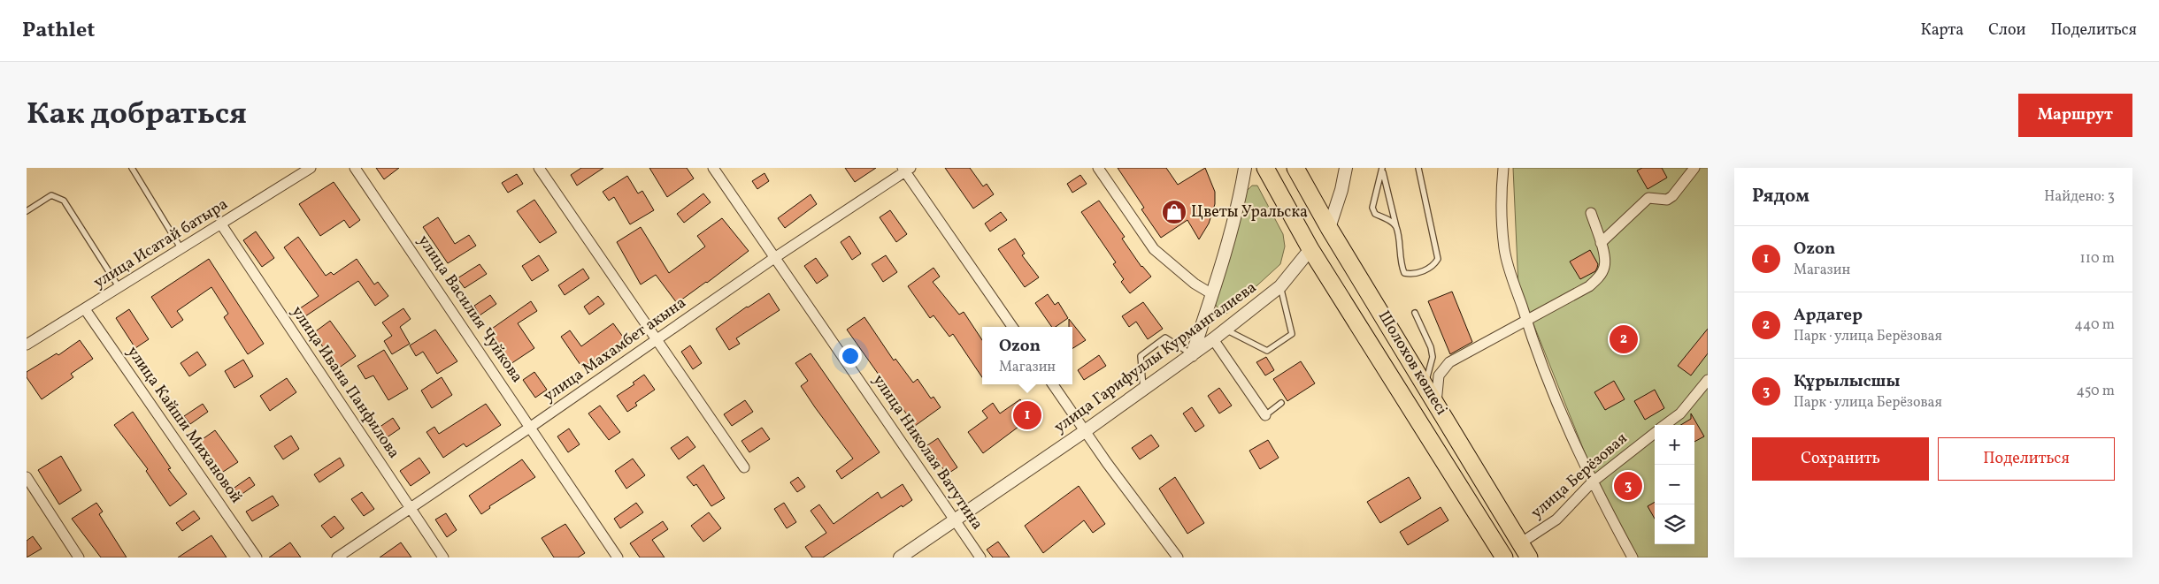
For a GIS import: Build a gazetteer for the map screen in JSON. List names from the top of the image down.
{
  "streets": {
    "highway": ["Шолохов көшесі"],
    "street": [
      "улица Исатай батыра",
      "улица Василия Чуйкова",
      "улица Махамбет акына",
      "улица Гарифуллы Курмангалиева",
      "улица Ивана Панфилова",
      "улица Кайши Михановой",
      "улица Николая Ватутина",
      "улица Берёзовая"
    ]
  },
  "crossings": [
    ["улица Исатай батыра", "улица Ивана Панфилова"],
    ["улица Исатай батыра", "улица Кайши Михановой"],
    ["улица Василия Чуйкова", "улица Махамбет акына"],
    ["улица Махамбет акына", "улица Ивана Панфилова"],
    ["улица Махамбет акына", "улица Николая Ватутина"],
    ["улица Гарифуллы Курмангалиева", "Шолохов көшесі"],
    ["улица Гарифуллы Курмангалиева", "улица Николая Ватутина"],
    ["Шолохов көшесі", "улица Берёзовая"]
  ],
  "places": {
    "shop": ["Цветы Уральска"]
  },
  "page": {
    "header": "Pathlet",
    "nav": ["Карта", "Слои", "Поделиться"],
    "title": "Как добраться",
    "buttons": [
      "Маршрут",
      ["Сохранить", "Поделиться"]
    ],
    "heading": ["Рядом", "Найдено: 3"],
    "list": [
      {
        "mark": "1",
        "name": "Ozon",
        "note": "Магазин",
        "value": "110 m"
      },
      {
        "mark": "2",
        "name": "Ардагер",
        "note": "Парк · улица Берёзовая",
        "value": "440 m"
      },
      {
        "mark": "3",
        "name": "Құрылысшы",
        "note": "Парк · улица Берёзовая",
        "value": "450 m"
      }
    ],
    "pins": ["2", "1", "3"],
    "popup": ["Ozon", "Магазин"],
    "map_buttons": ["+", "−"]
  }
}
